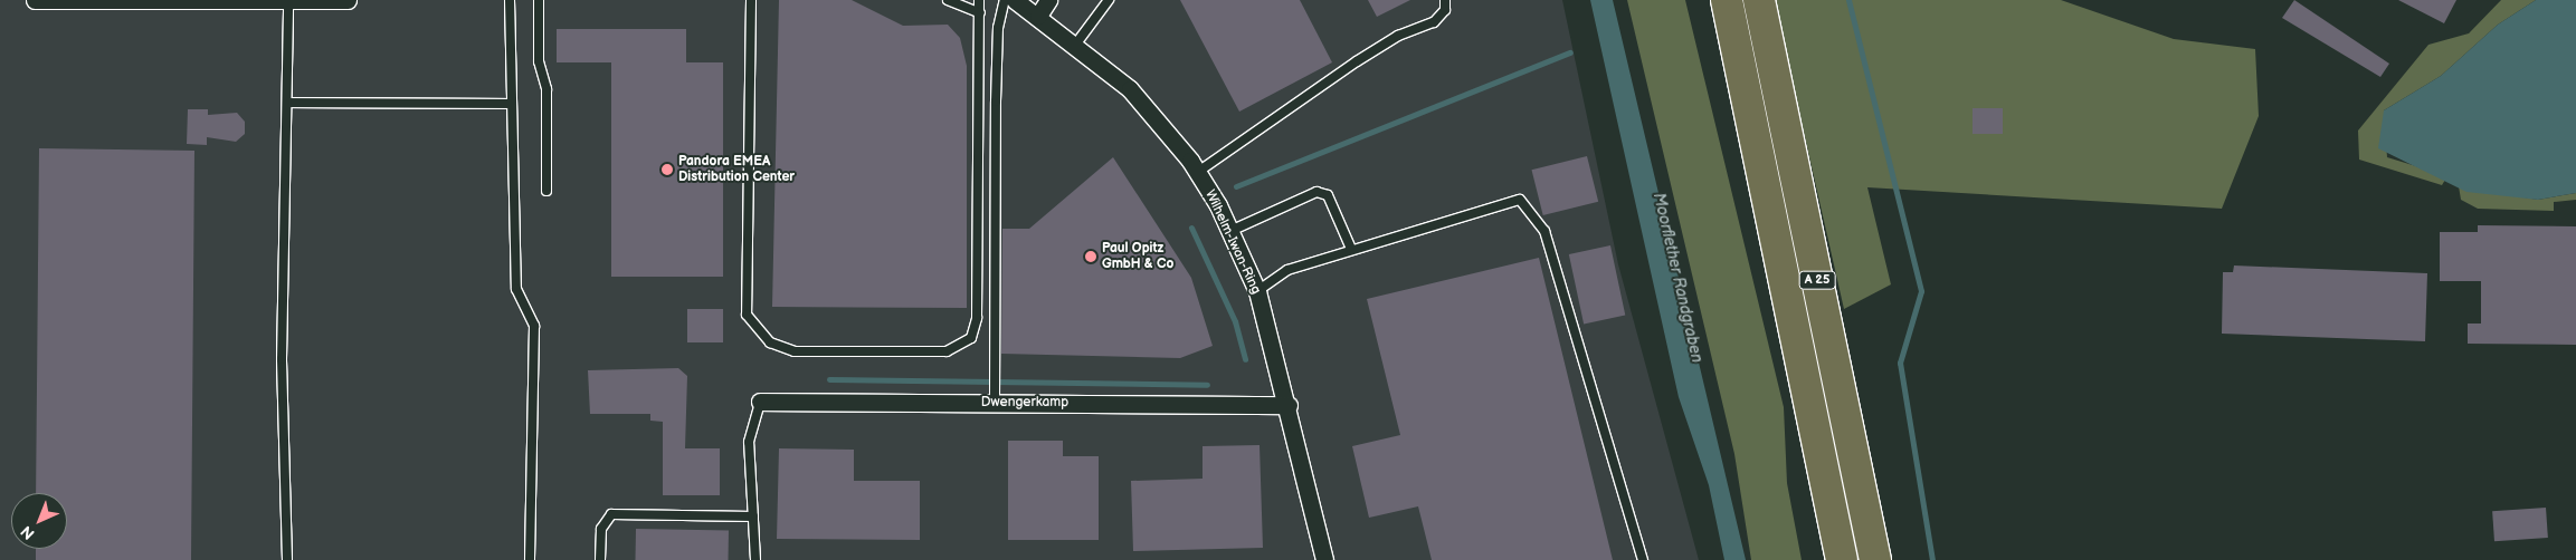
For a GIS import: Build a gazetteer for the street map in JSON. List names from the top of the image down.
{
  "streets": {
    "highway": ["A 25"],
    "street": ["Wilhelm-Iwan-Ring", "Dwengerkamp"]
  },
  "crossings": [
    ["Wilhelm-Iwan-Ring", "Dwengerkamp"]
  ],
  "water": ["Moorflether Randgraben"],
  "places": ["Pandora EMEA Distribution Center", "Paul Opitz GmbH & Co"],
  "north": "bottom left"
}
